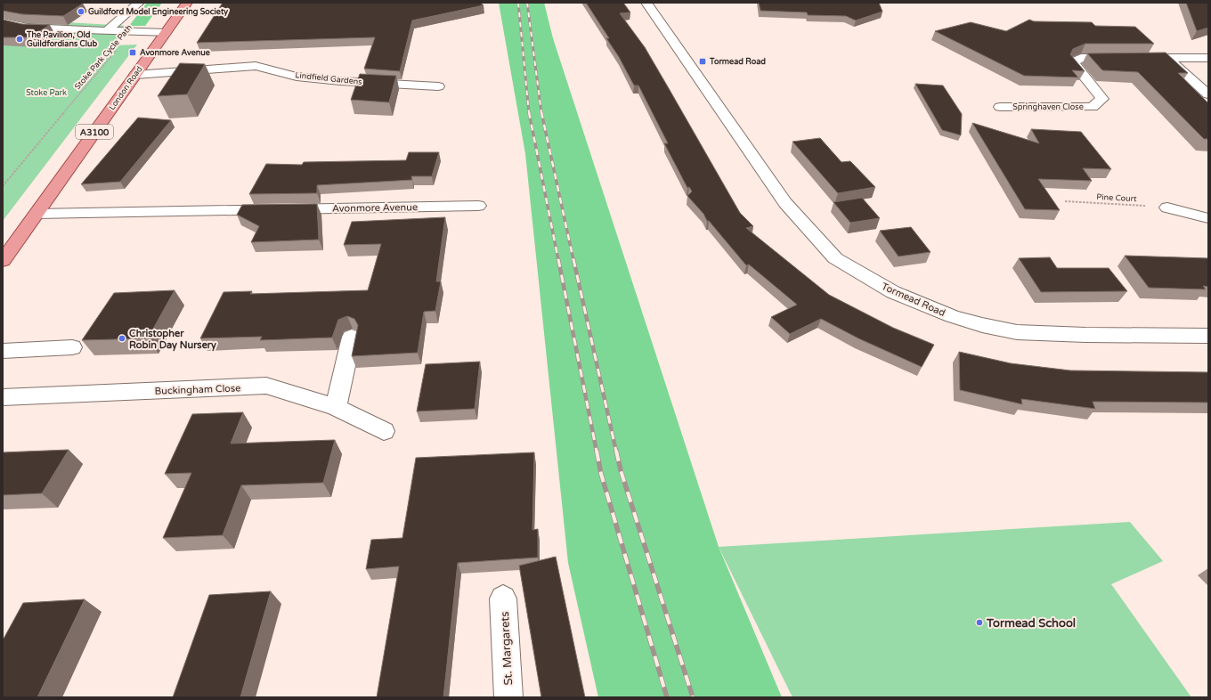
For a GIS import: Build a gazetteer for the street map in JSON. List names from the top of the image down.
{
  "streets": {
    "main road": ["London Road", "A3100"],
    "street": [
      "Lindfield Gardens",
      "Springhaven Close",
      "Avonmore Avenue",
      "Tormead Road",
      "Buckingham Close",
      "St. Margarets"
    ],
    "path": ["Stoke Park Cycle Path", "Pine Court"]
  },
  "crossings": [
    ["Lindfield Gardens", "London Road"],
    ["London Road", "Avonmore Avenue"]
  ],
  "parks": ["Stoke Park"],
  "places": {
    "other": [
      "Guildford Model Engineering Society",
      "The Pavilion, Old Guildfordians Club",
      "Christopher Robin Day Nursery",
      "Tormead School"
    ],
    "transit": ["Avonmore Avenue", "Tormead Road"]
  }
}
